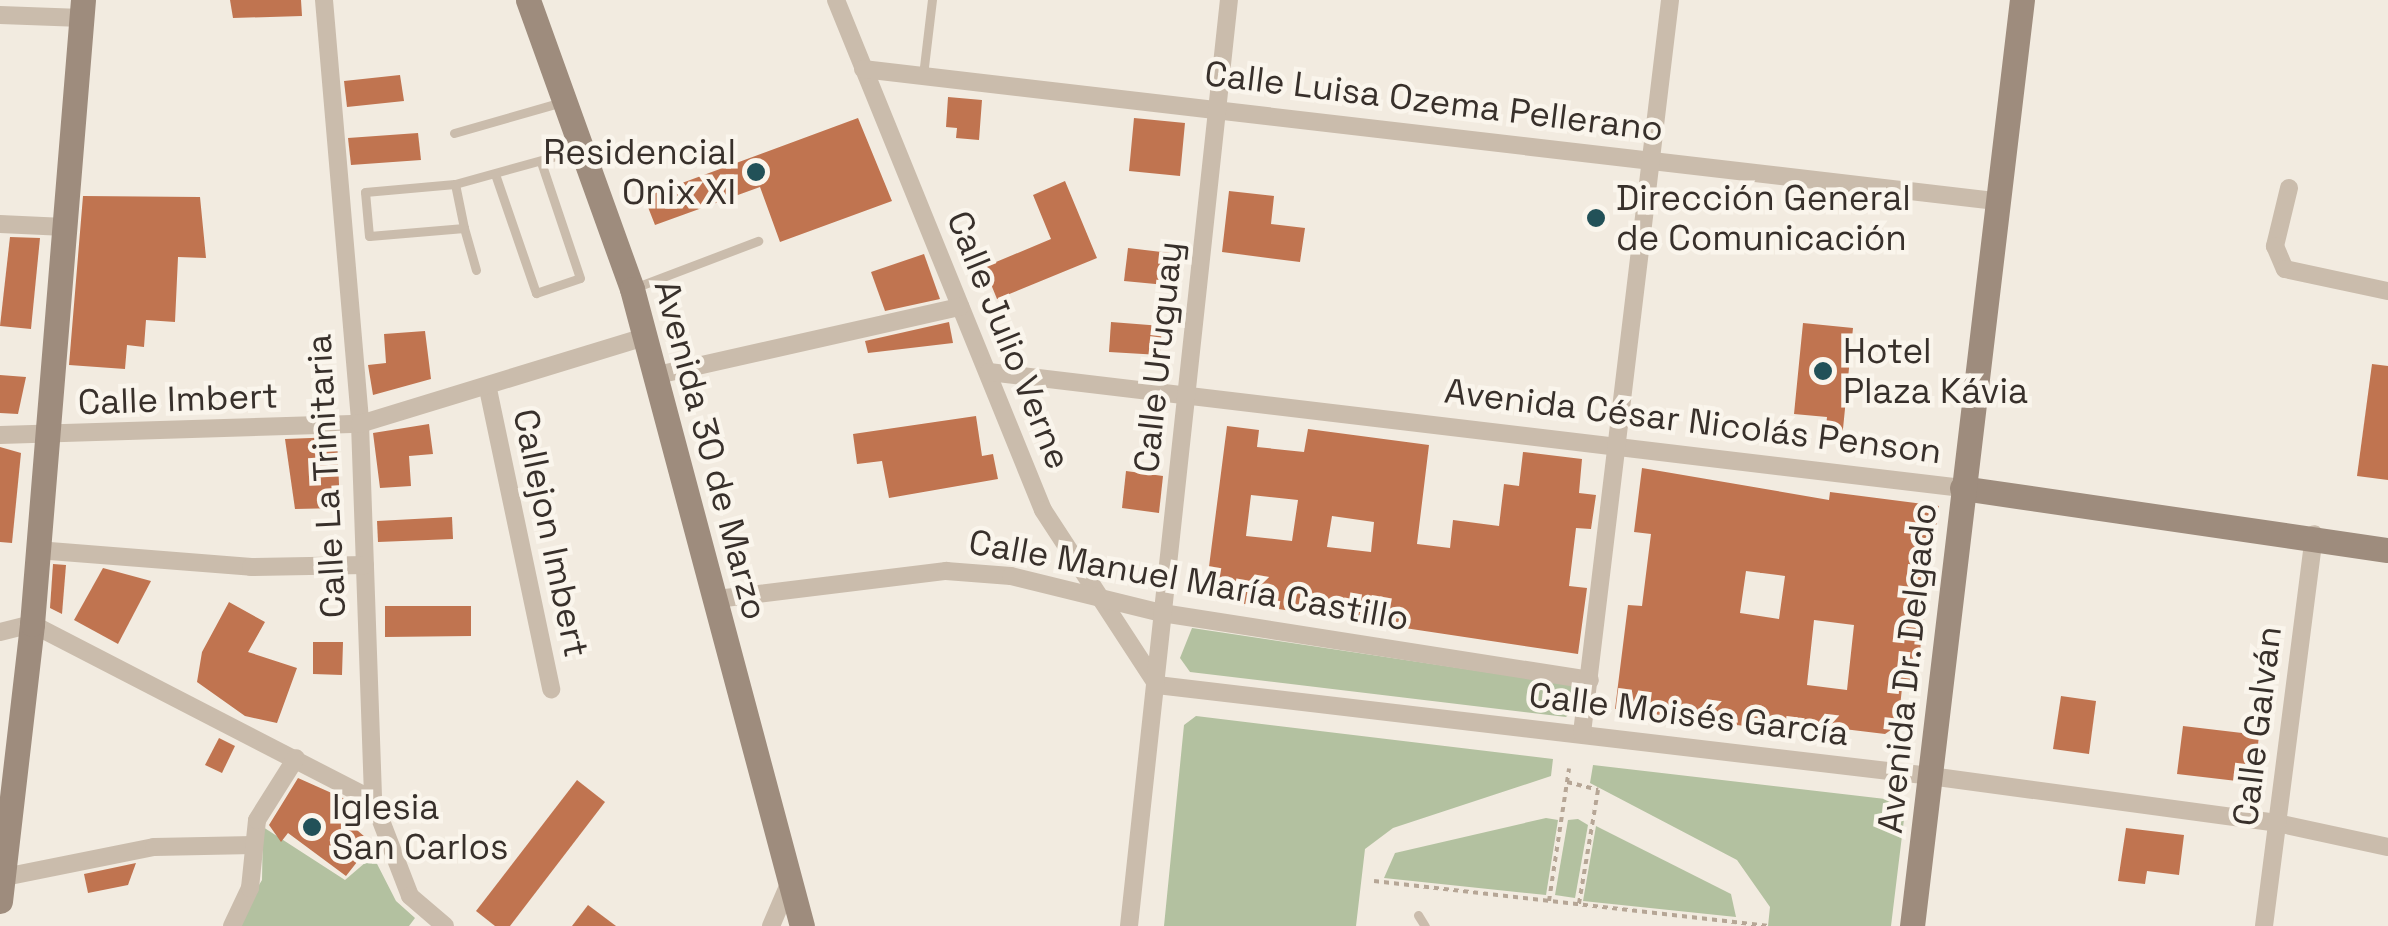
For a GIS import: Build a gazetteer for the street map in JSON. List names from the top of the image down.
{
  "streets": {
    "main road": ["Avenida César Nicolás Penson", "Avenida 30 de Marzo", "Avenida Dr. Delgado"],
    "street": [
      "Calle Luisa Ozema Pellerano",
      "Calle Julio Verne",
      "Calle Uruguay",
      "Calle Imbert",
      "Calle La Trinitaria",
      "Callejon Imbert",
      "Calle Manuel María Castillo",
      "Calle Moisés García",
      "Calle Galván"
    ]
  },
  "crossings": [
    ["Calle Luisa Ozema Pellerano", "Calle Julio Verne"],
    ["Calle Luisa Ozema Pellerano", "Calle Uruguay"],
    ["Calle Luisa Ozema Pellerano", "Avenida Dr. Delgado"],
    ["Calle Julio Verne", "Calle Uruguay"],
    ["Calle Julio Verne", "Avenida César Nicolás Penson"],
    ["Calle Julio Verne", "Calle Manuel María Castillo"],
    ["Calle Julio Verne", "Calle Moisés García"],
    ["Calle Uruguay", "Avenida César Nicolás Penson"],
    ["Calle Uruguay", "Calle Manuel María Castillo"],
    ["Calle Uruguay", "Calle Moisés García"],
    ["Calle Imbert", "Avenida 30 de Marzo"],
    ["Calle Imbert", "Calle La Trinitaria"],
    ["Calle Imbert", "Callejon Imbert"],
    ["Avenida César Nicolás Penson", "Avenida Dr. Delgado"],
    ["Avenida César Nicolás Penson", "Calle Galván"],
    ["Avenida 30 de Marzo", "Calle Manuel María Castillo"],
    ["Avenida Dr. Delgado", "Calle Moisés García"],
    ["Calle Moisés García", "Calle Galván"]
  ],
  "places": [
    "Residencial Onix XI",
    "Dirección General de Comunicación",
    "Hotel Plaza Kávia",
    "Iglesia San Carlos"
  ]
}
